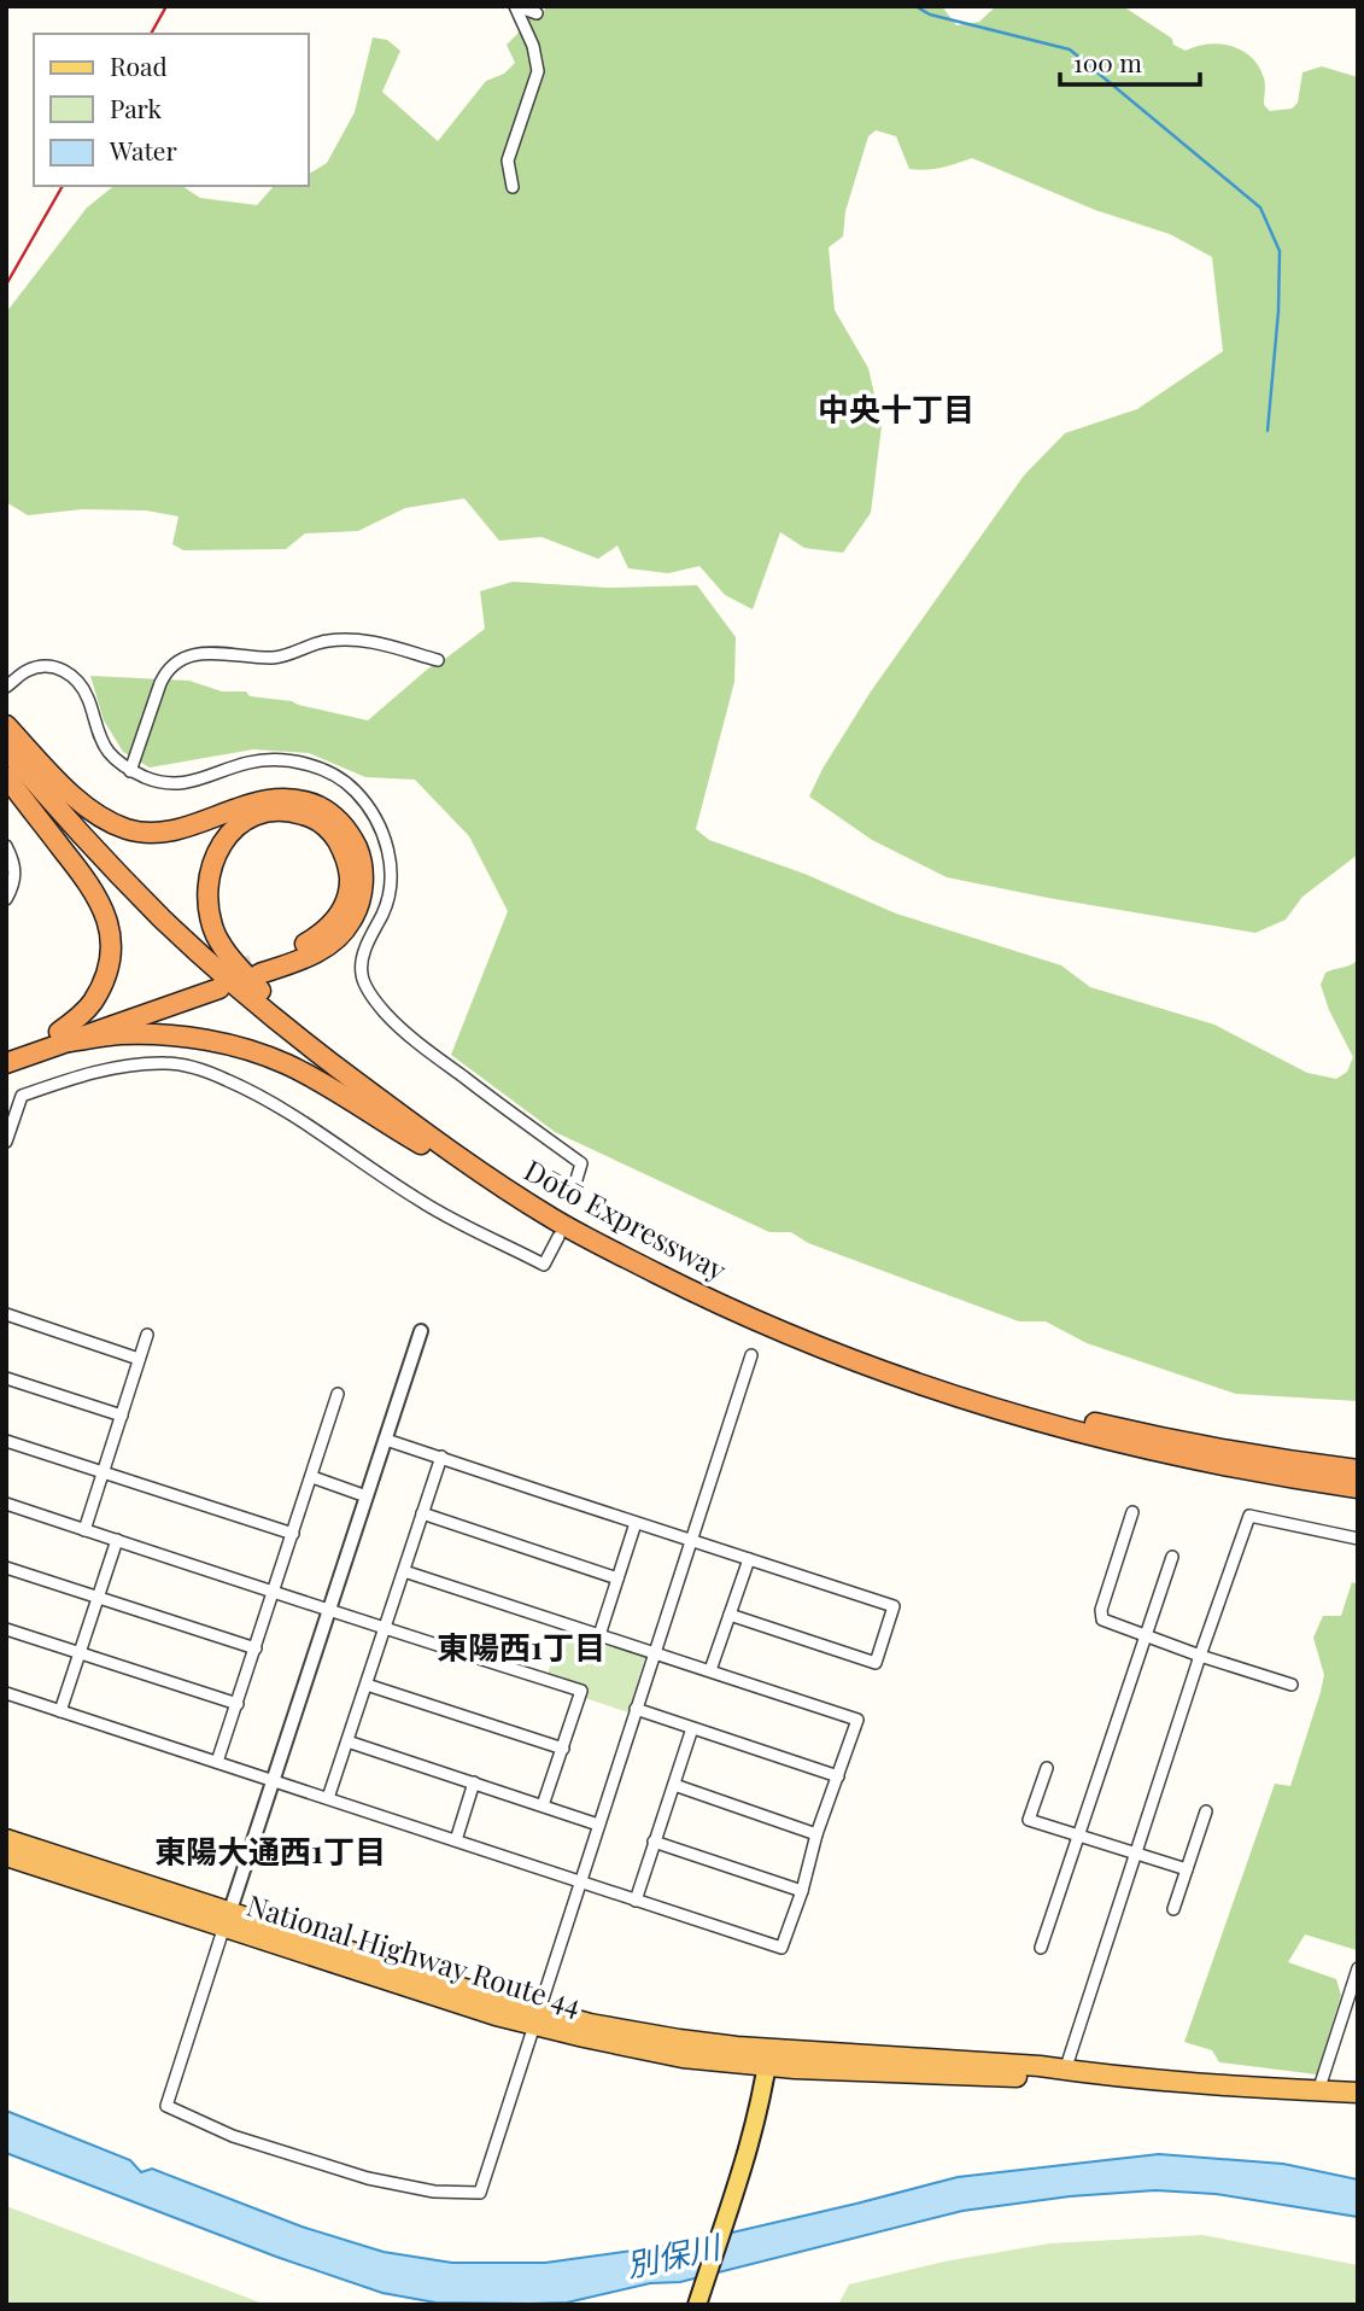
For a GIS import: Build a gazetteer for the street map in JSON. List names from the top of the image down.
{
  "streets": {
    "highway": ["Dōtō Expressway", "National Highway Route 44"]
  },
  "districts": ["中央十丁目", "東陽西1丁目", "東陽大通西1丁目"],
  "water": ["別保川"],
  "legend": ["Road", "Park", "Water"],
  "scale_bar": "100 m"
}
